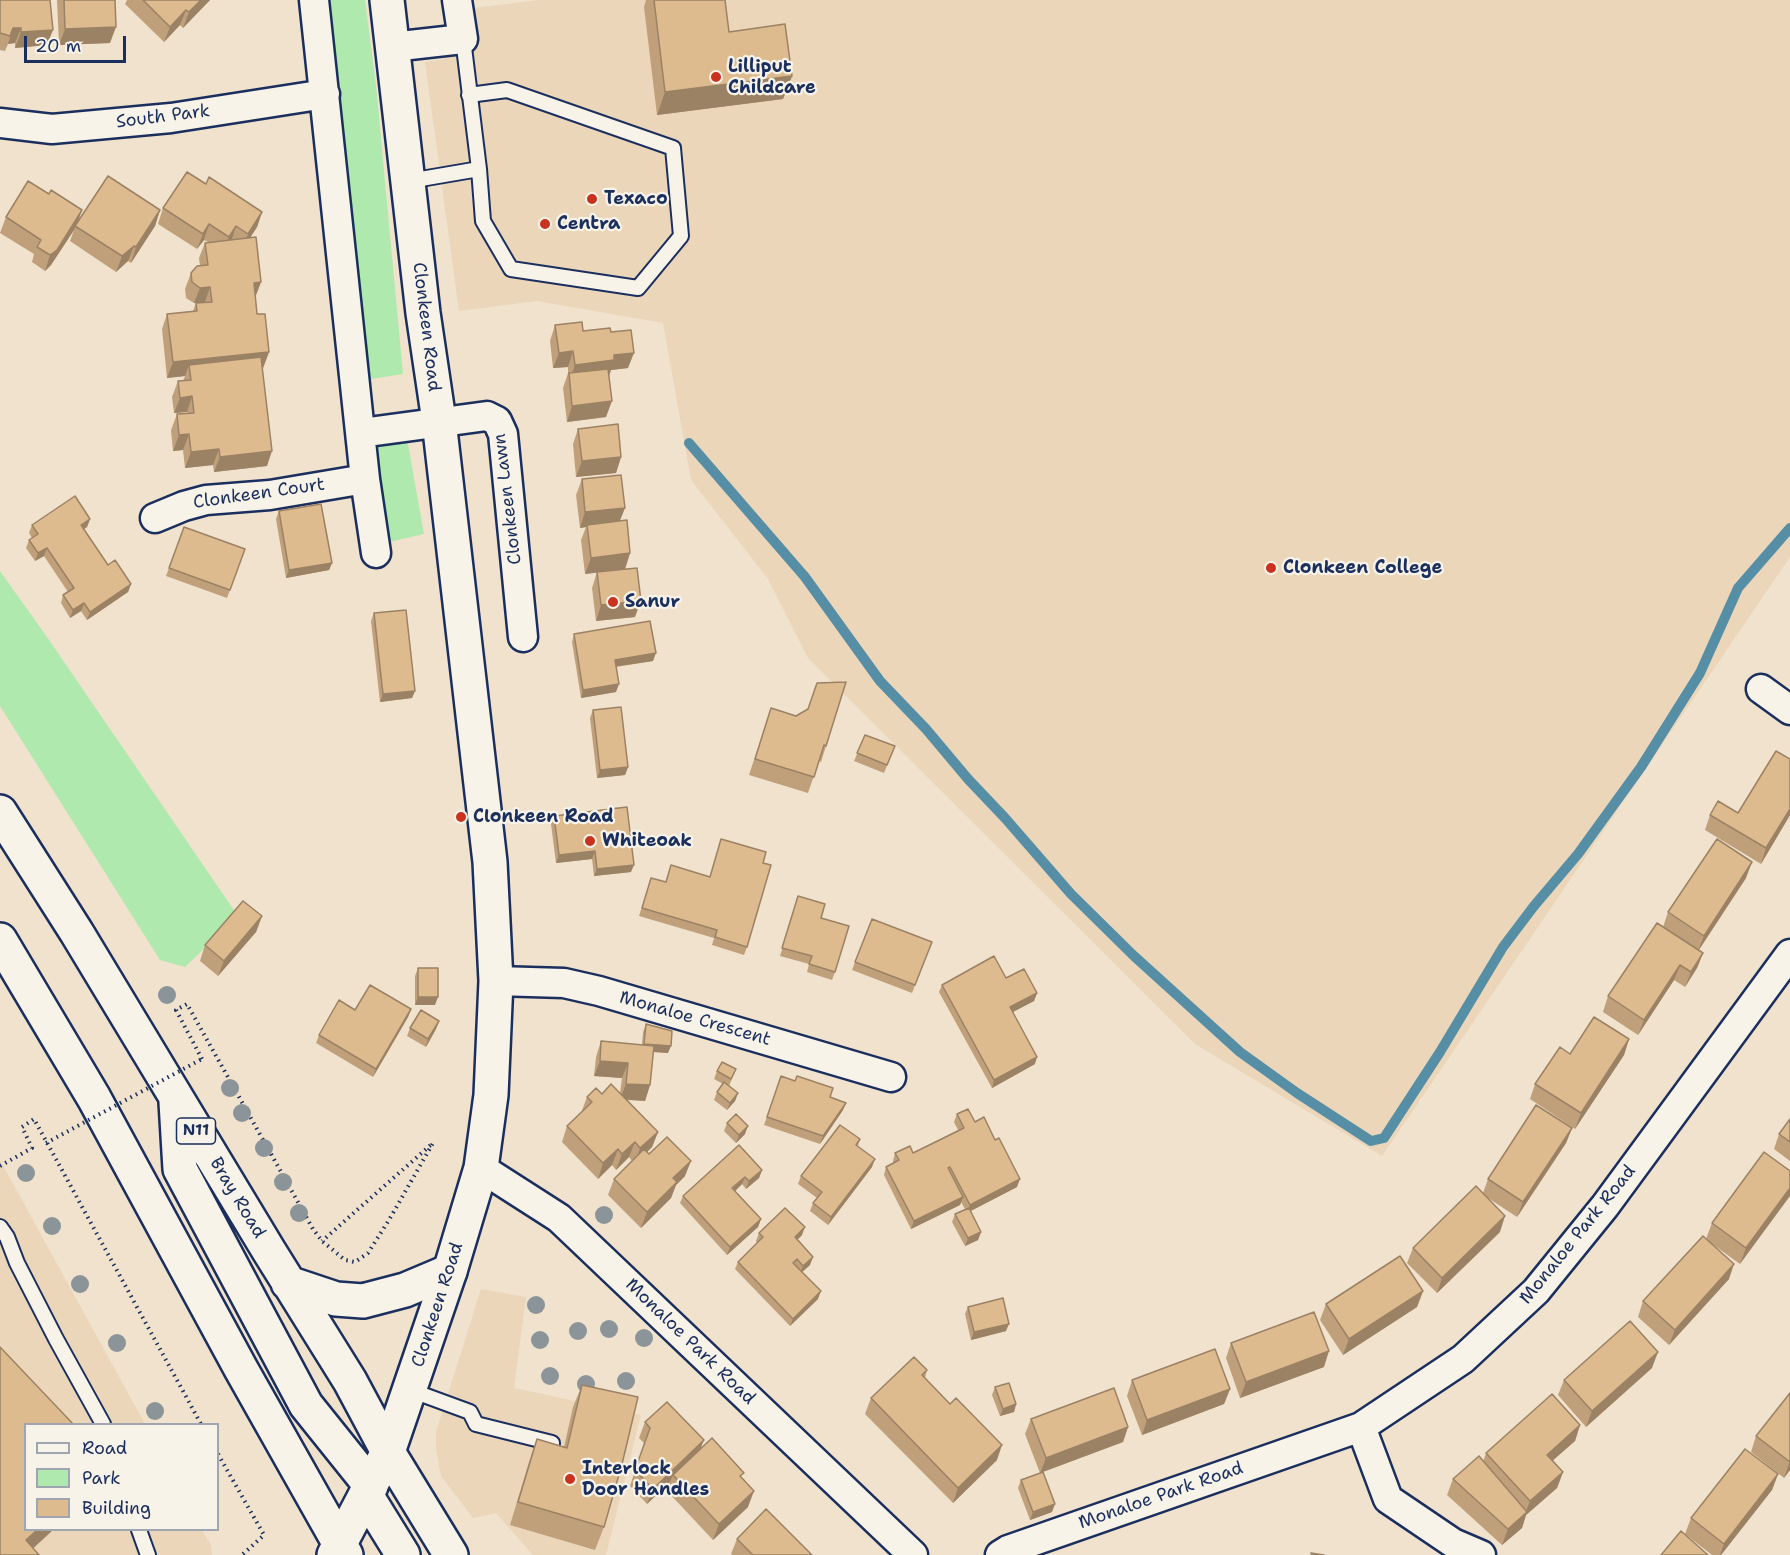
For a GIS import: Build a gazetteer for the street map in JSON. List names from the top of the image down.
{
  "streets": {
    "main road": ["Clonkeen Road", "N11", "Bray Road"],
    "street": [
      "South Park",
      "Clonkeen Court",
      "Clonkeen Lawn",
      "Monaloe Crescent",
      "Monaloe Park Road"
    ]
  },
  "crossings": [
    ["Clonkeen Road", "Clonkeen Lawn"],
    ["Clonkeen Road", "Monaloe Crescent"],
    ["Clonkeen Road", "N11"],
    ["Clonkeen Road", "Bray Road"],
    ["Clonkeen Road", "Monaloe Park Road"],
    ["N11", "Bray Road"]
  ],
  "places": [
    "Lilliput Childcare",
    "Texaco",
    "Centra",
    "Clonkeen College",
    "Sanur",
    "Clonkeen Road",
    "Whiteoak",
    "Interlock Door Handles"
  ],
  "legend": ["Road", "Park", "Building"],
  "scale_bar": "20 m"
}
